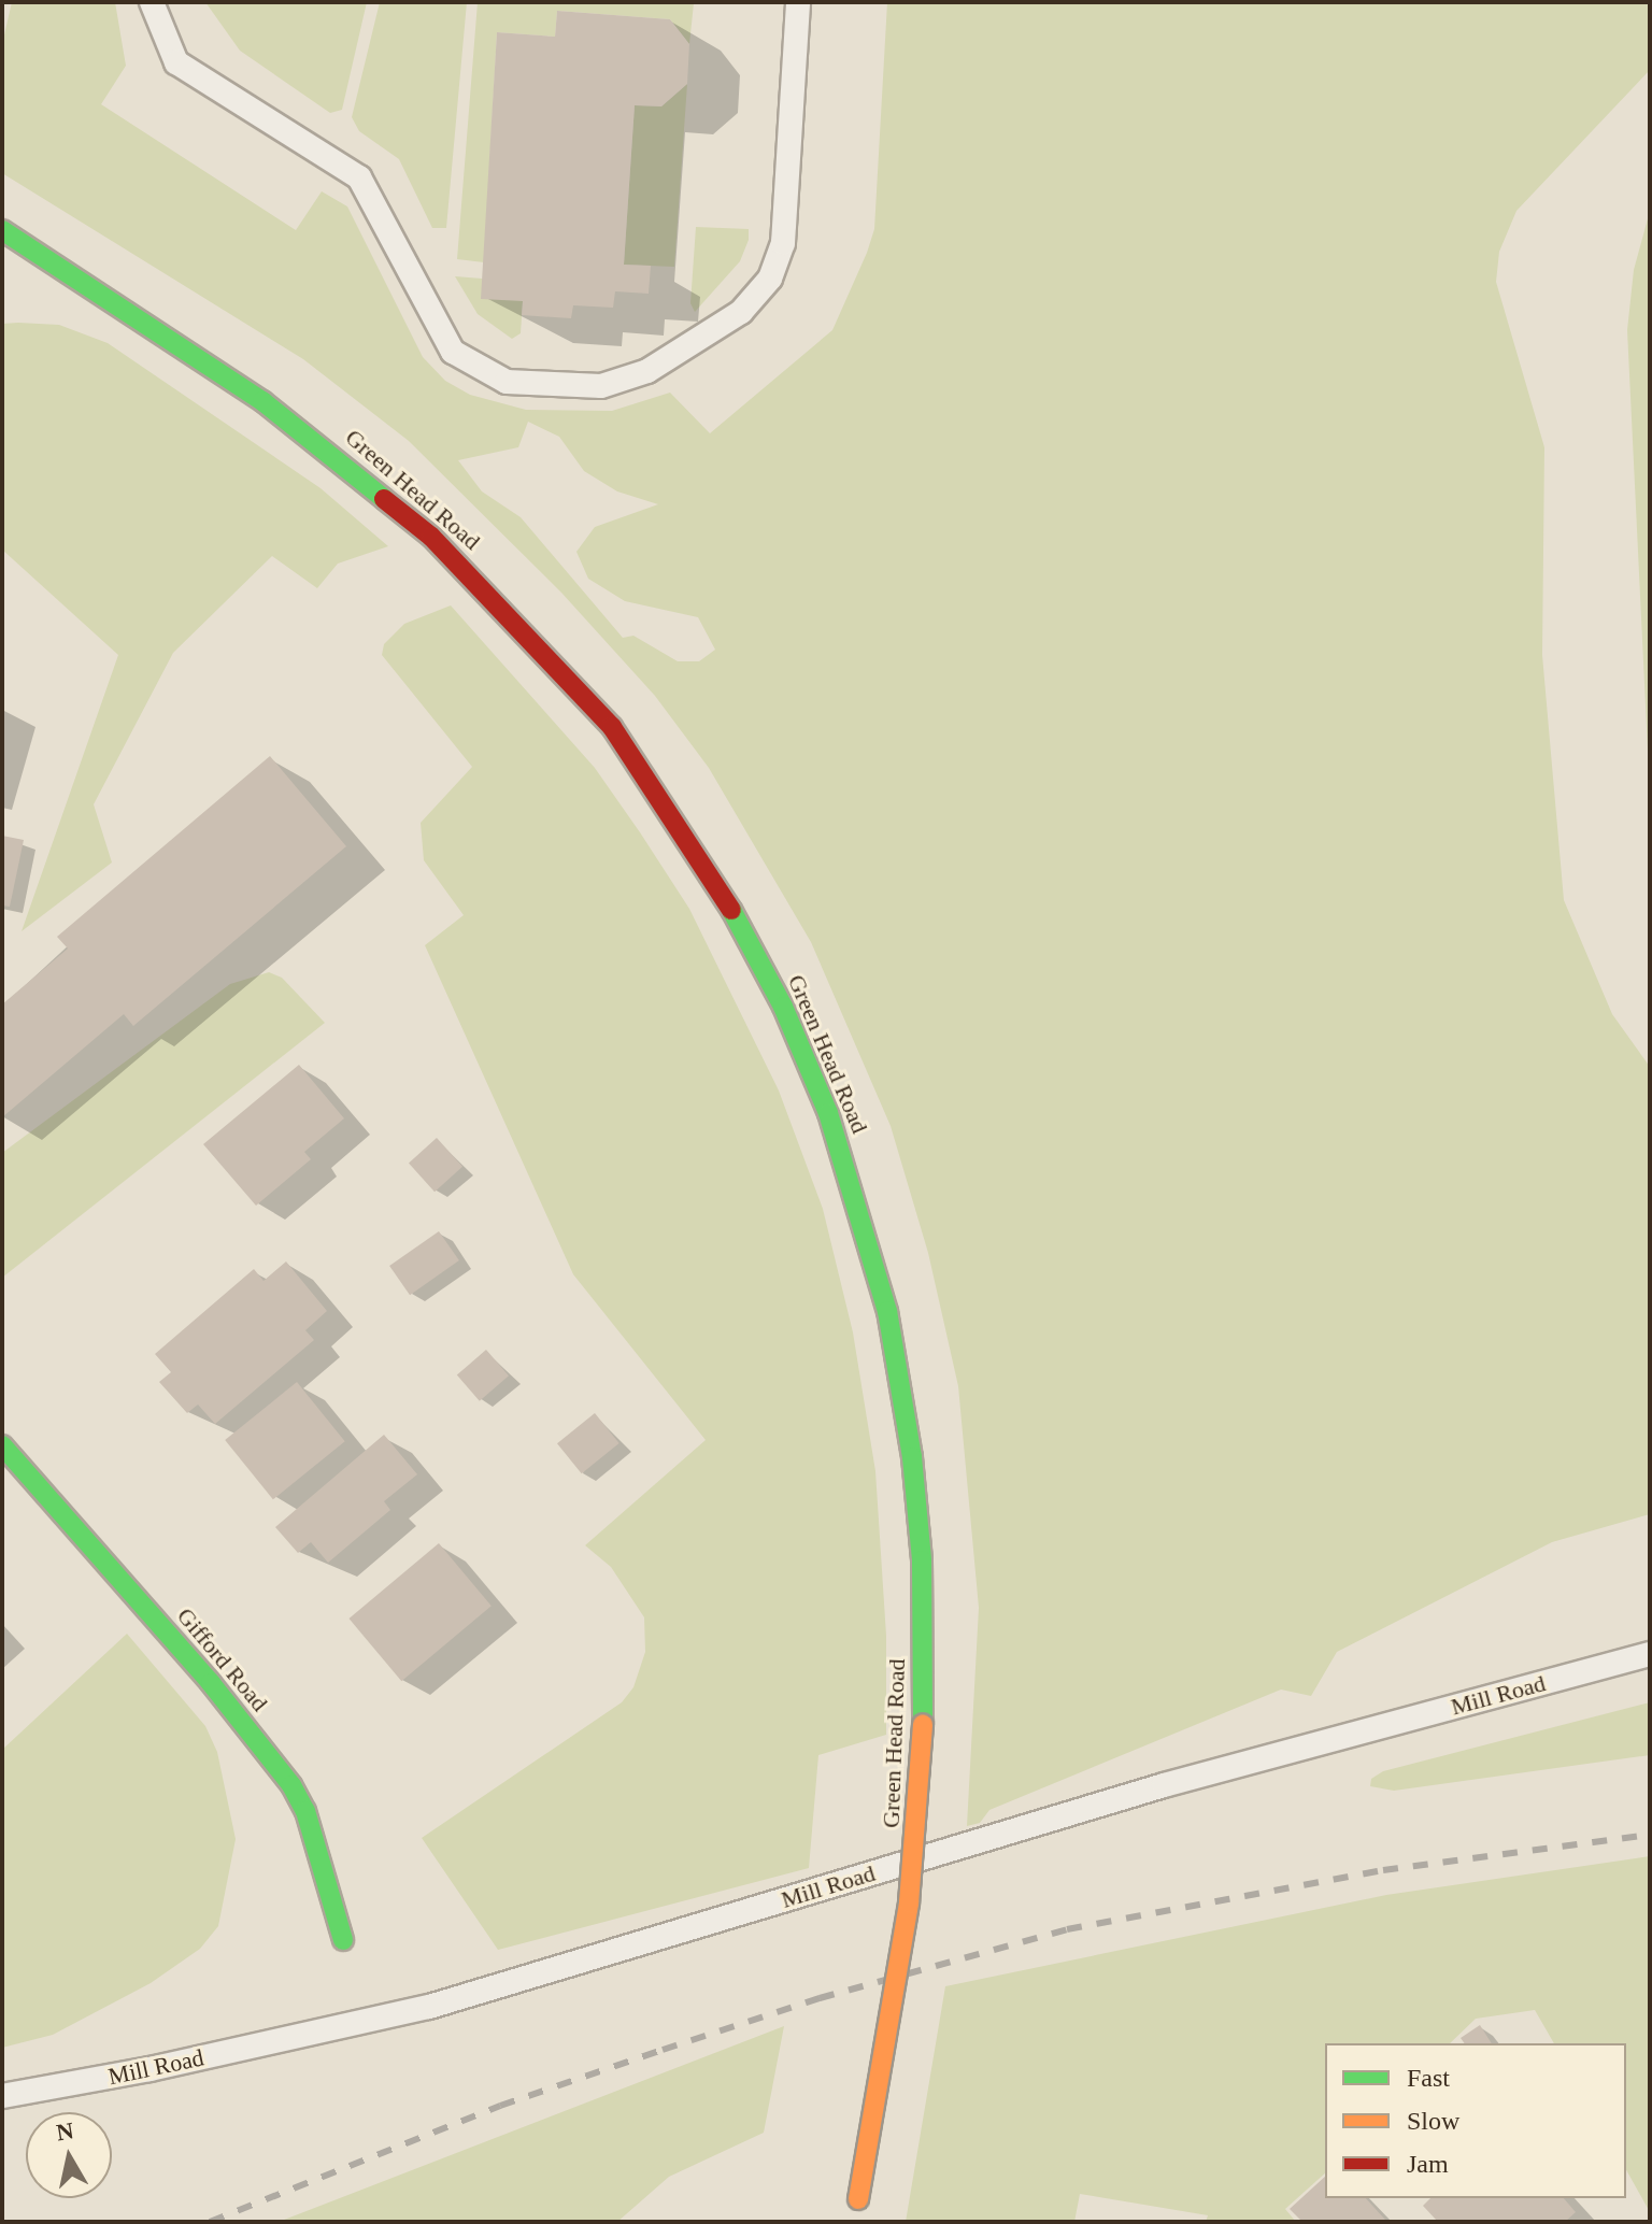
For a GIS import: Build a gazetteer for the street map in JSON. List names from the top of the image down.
{
  "streets": {
    "street": ["Green Head Road", "Gifford Road"],
    "lane": ["Mill Road"]
  },
  "legend": ["Fast", "Slow", "Jam"],
  "north": "top"
}
